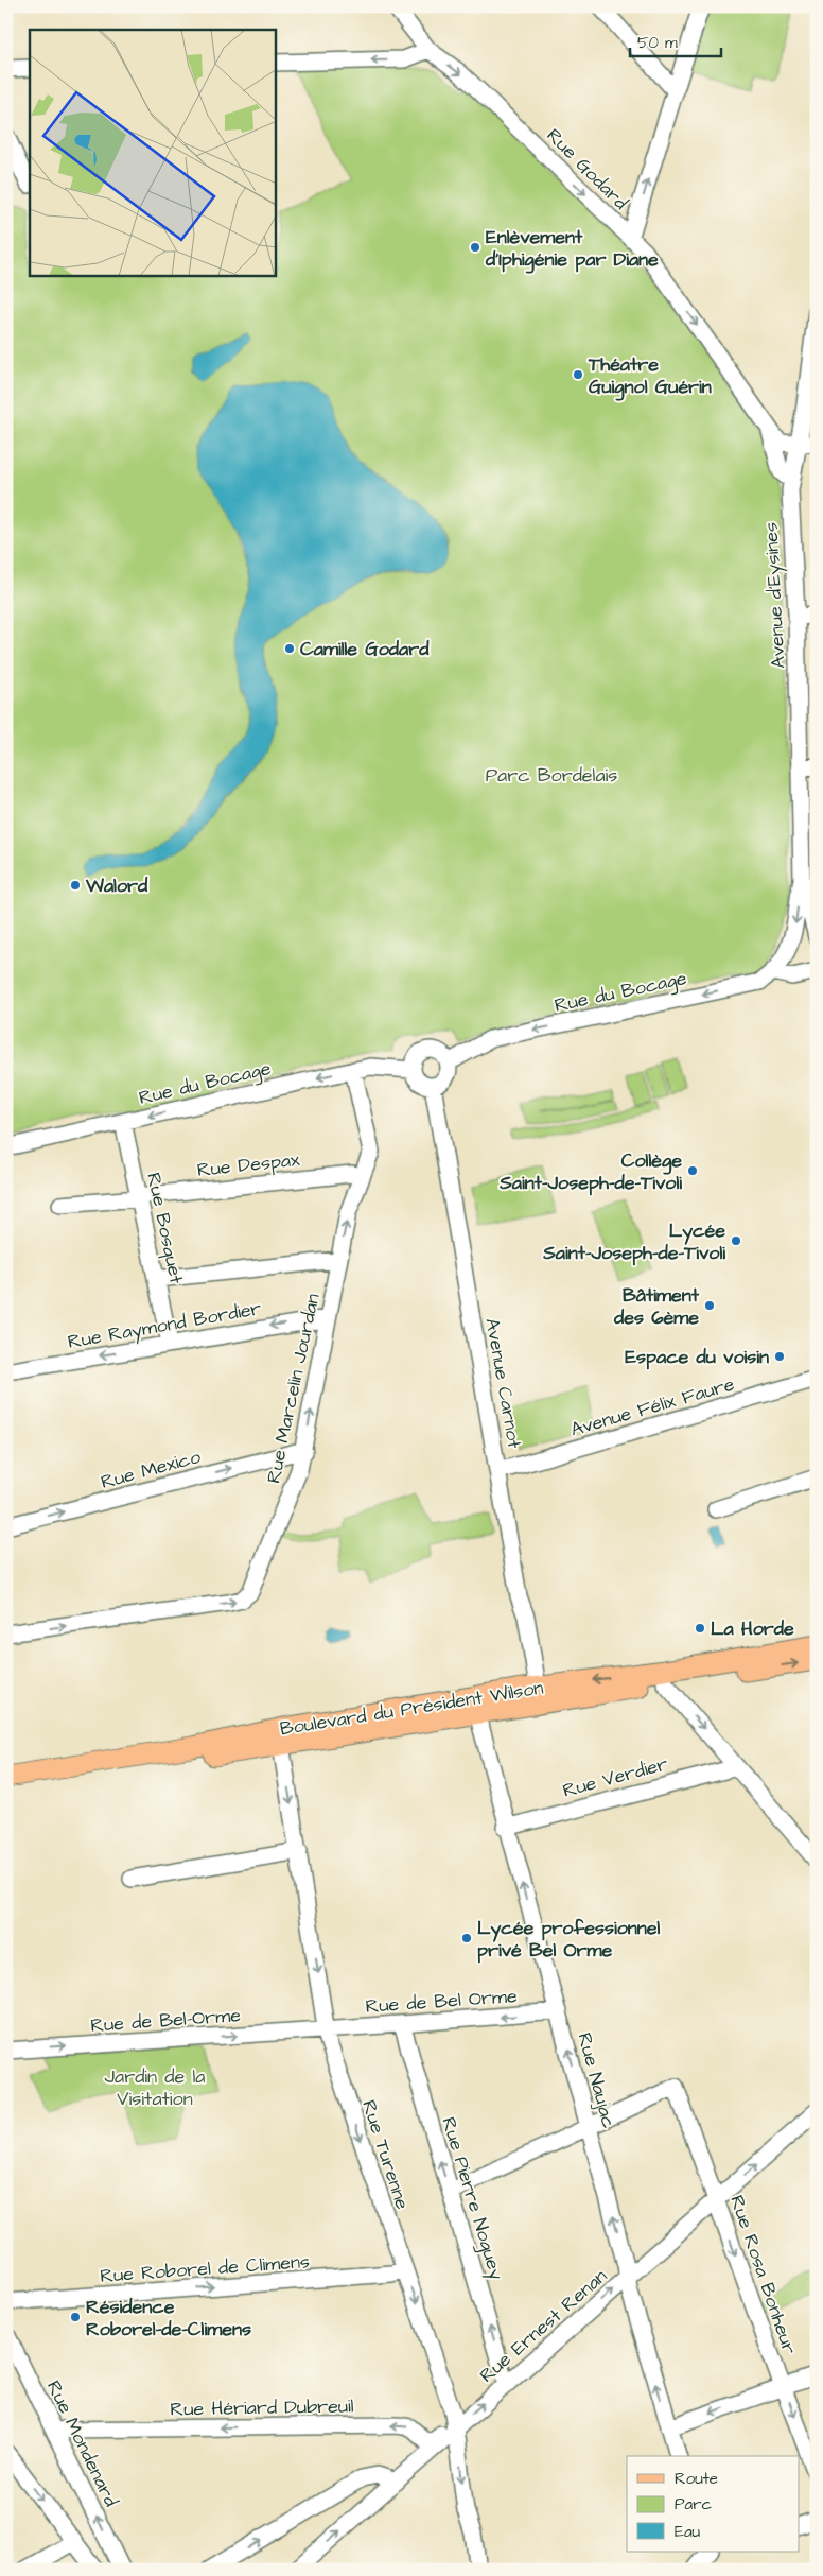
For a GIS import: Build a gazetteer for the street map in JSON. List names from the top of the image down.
{
  "streets": {
    "main road": ["Boulevard du Président Wilson"],
    "street": [
      "Rue Godard",
      "Avenue d'Eysines",
      "Rue du Bocage",
      "Rue Despax",
      "Rue Bosquet",
      "Rue Raymond Bordier",
      "Avenue Carnot",
      "Rue Marcelin Jourdan",
      "Avenue Félix Faure",
      "Rue Mexico",
      "Rue Verdier",
      "Rue de Bel Orme",
      "Rue de Bel-Orme",
      "Rue Naujac",
      "Rue Turenne",
      "Rue Pierre Noguey",
      "Rue Roborel de Climens",
      "Rue Rosa Bonheur",
      "Rue Ernest Renan",
      "Rue Hériard Dubreuil",
      "Rue Mondenard"
    ]
  },
  "crossings": [
    ["Avenue d'Eysines", "Rue du Bocage"],
    ["Rue du Bocage", "Rue Bosquet"],
    ["Rue du Bocage", "Avenue Carnot"],
    ["Rue du Bocage", "Rue Marcelin Jourdan"],
    ["Rue Despax", "Rue Bosquet"],
    ["Rue Despax", "Rue Marcelin Jourdan"],
    ["Rue Bosquet", "Rue Raymond Bordier"],
    ["Rue Raymond Bordier", "Rue Marcelin Jourdan"],
    ["Avenue Carnot", "Avenue Félix Faure"],
    ["Avenue Carnot", "Boulevard du Président Wilson"],
    ["Rue Marcelin Jourdan", "Rue Mexico"],
    ["Boulevard du Président Wilson", "Rue Naujac"],
    ["Boulevard du Président Wilson", "Rue Turenne"],
    ["Rue Verdier", "Rue Naujac"],
    ["Rue de Bel Orme", "Rue de Bel-Orme"],
    ["Rue de Bel Orme", "Rue Naujac"],
    ["Rue de Bel Orme", "Rue Turenne"],
    ["Rue de Bel Orme", "Rue Pierre Noguey"],
    ["Rue de Bel-Orme", "Rue Turenne"],
    ["Rue Naujac", "Rue Rosa Bonheur"],
    ["Rue Naujac", "Rue Ernest Renan"],
    ["Rue Turenne", "Rue Roborel de Climens"],
    ["Rue Turenne", "Rue Ernest Renan"],
    ["Rue Pierre Noguey", "Rue Ernest Renan"],
    ["Rue Rosa Bonheur", "Rue Ernest Renan"],
    ["Rue Hériard Dubreuil", "Rue Mondenard"]
  ],
  "one_way": [
    "Rue Godard",
    "Rue du Bocage",
    "Rue Marcelin Jourdan",
    "Rue Mexico",
    "Rue de Bel-Orme",
    "Rue Naujac",
    "Rue Turenne",
    "Rue Pierre Noguey",
    "Rue Roborel de Climens",
    "Rue Rosa Bonheur",
    "Rue Ernest Renan",
    "Rue Hériard Dubreuil"
  ],
  "parks": ["Parc Bordelais", "Jardin de la Visitation"],
  "places": [
    "Enlèvement d'Iphigénie par Diane",
    "Théatre Guignol Guérin",
    "Camille Godard",
    "Walord",
    "Collège Saint-Joseph-de-Tivoli",
    "Lycée Saint-Joseph-de-Tivoli",
    "Bâtiment des 6ème",
    "Espace du voisin",
    "La Horde",
    "Lycée professionnel privé Bel Orme",
    "Résidence Roborel-de-Climens"
  ],
  "legend": ["Route", "Parc", "Eau"],
  "scale_bar": "50 m"
}
